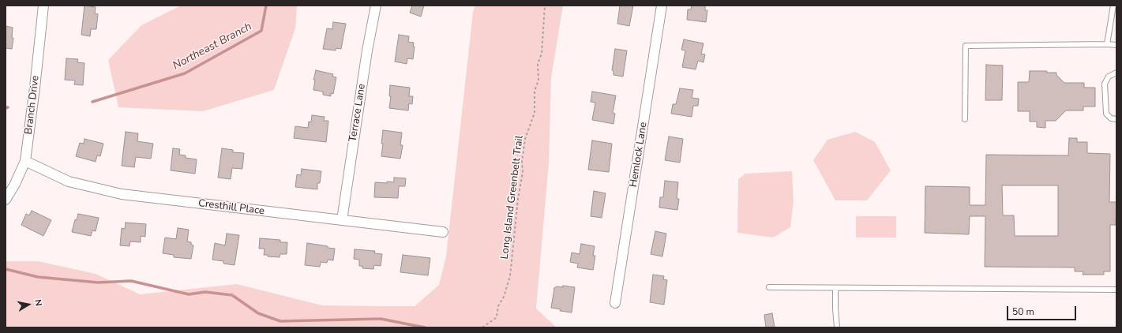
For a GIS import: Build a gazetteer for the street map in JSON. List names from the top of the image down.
{
  "streets": {
    "street": [
      "Branch Drive",
      "Terrace Lane",
      "Hemlock Lane",
      "Cresthill Place"
    ],
    "path": ["Long Island Greenbelt Trail"]
  },
  "crossings": [
    ["Branch Drive", "Cresthill Place"],
    ["Terrace Lane", "Cresthill Place"]
  ],
  "water": ["Northeast Branch"],
  "scale_bar": "50 m",
  "north": "right"
}
